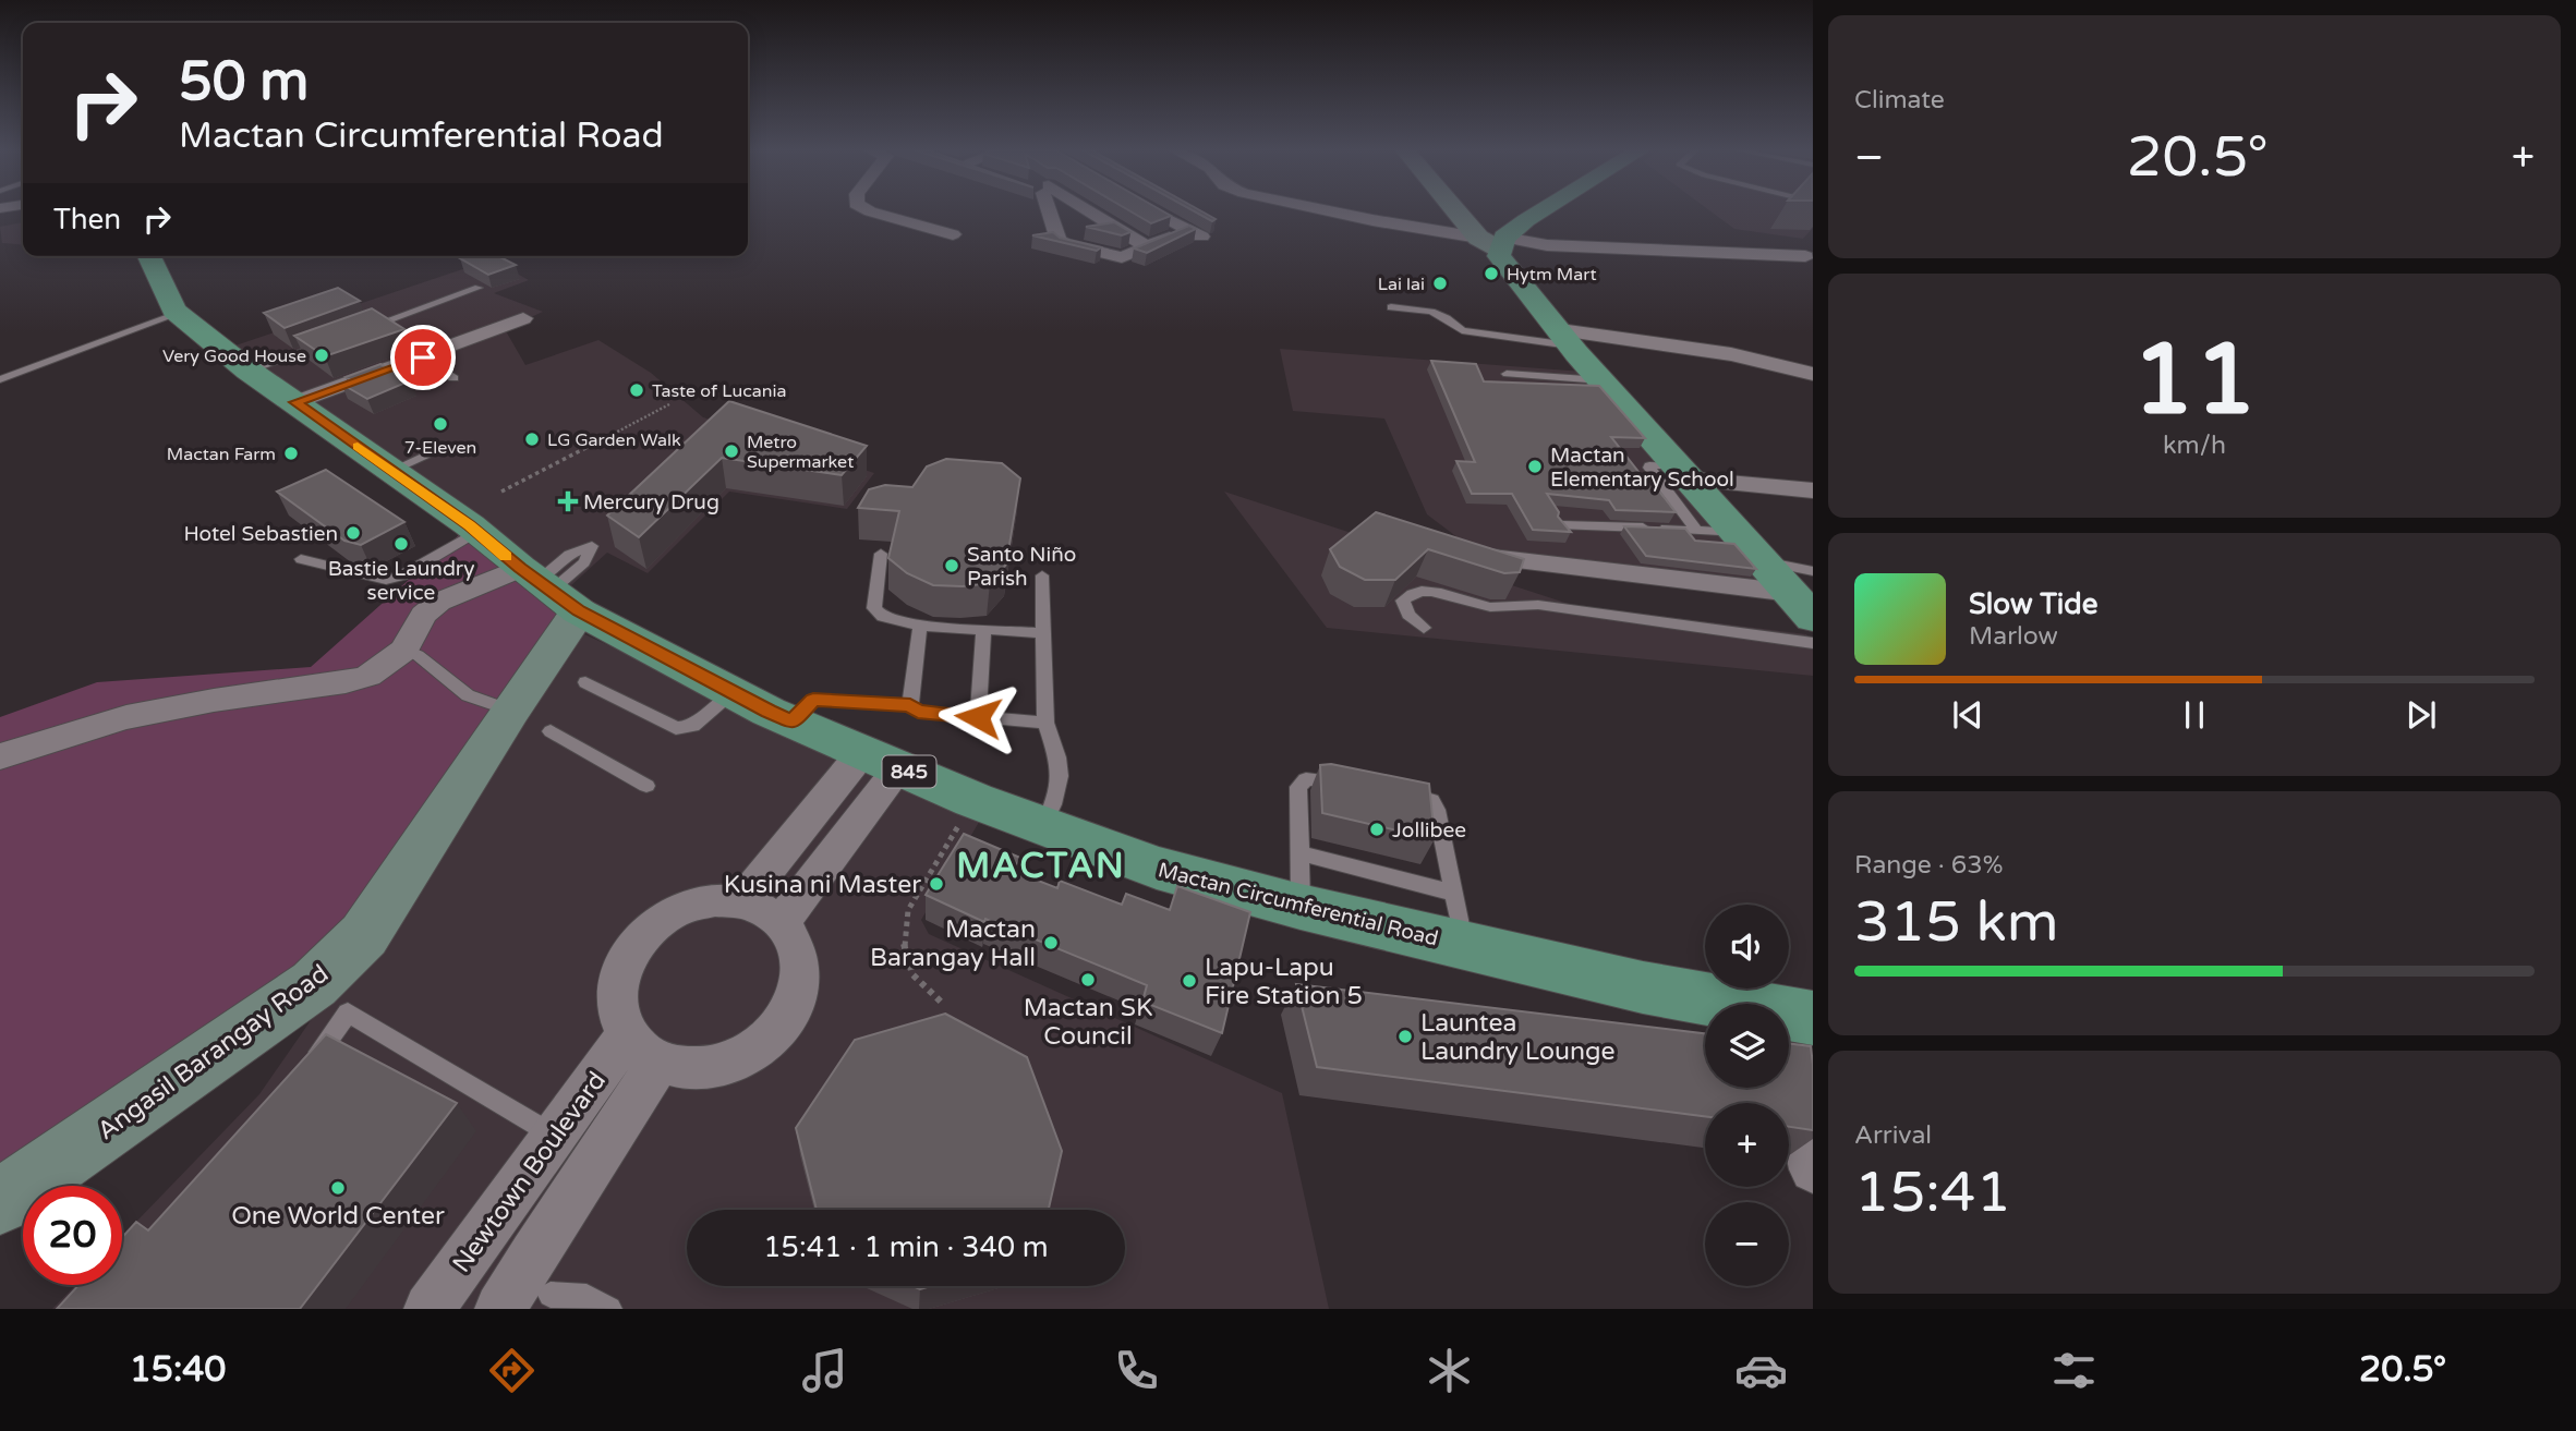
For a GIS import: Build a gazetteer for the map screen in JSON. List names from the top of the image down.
{
  "streets": {
    "main road": ["845", "Mactan Circumferential Road"],
    "street": ["Angasil Barangay Road", "Newtown Boulevard"]
  },
  "crossings": [
    ["Mactan Circumferential Road", "Angasil Barangay Road"]
  ],
  "districts": ["MACTAN"],
  "places": {
    "other": [
      "Hytm Mart",
      "Lai lai",
      "Very Good House",
      "Taste of Lucania",
      "7-Eleven",
      "LG Garden Walk",
      "Metro Supermarket",
      "Mactan Farm",
      "Mactan Elementary School",
      "Hotel Sebastien",
      "Bastie Laundry service",
      "Santo Niño Parish",
      "Jollibee",
      "Kusina ni Master",
      "Mactan Barangay Hall",
      "Mactan SK Council",
      "Lapu-Lapu Fire Station 5",
      "Launtea Laundry Lounge",
      "One World Center"
    ],
    "health": ["Mercury Drug"]
  },
  "page": {
    "tile": [
      "Climate",
      ["11", "km/h"],
      ["Range · 63%", "315 km"],
      ["Arrival", "15:41"]
    ],
    "turn": ["50 m", "Mactan Circumferential Road"],
    "heat": ["−", "20.5°", "+"],
    "then": "Then",
    "song": ["Slow Tide", "Marlow"],
    "map_buttons": ["+", "−"],
    "limit": "20",
    "trip": "15:41 · 1 min · 340 m",
    "tabs": ["15:40", "20.5°"]
  }
}
